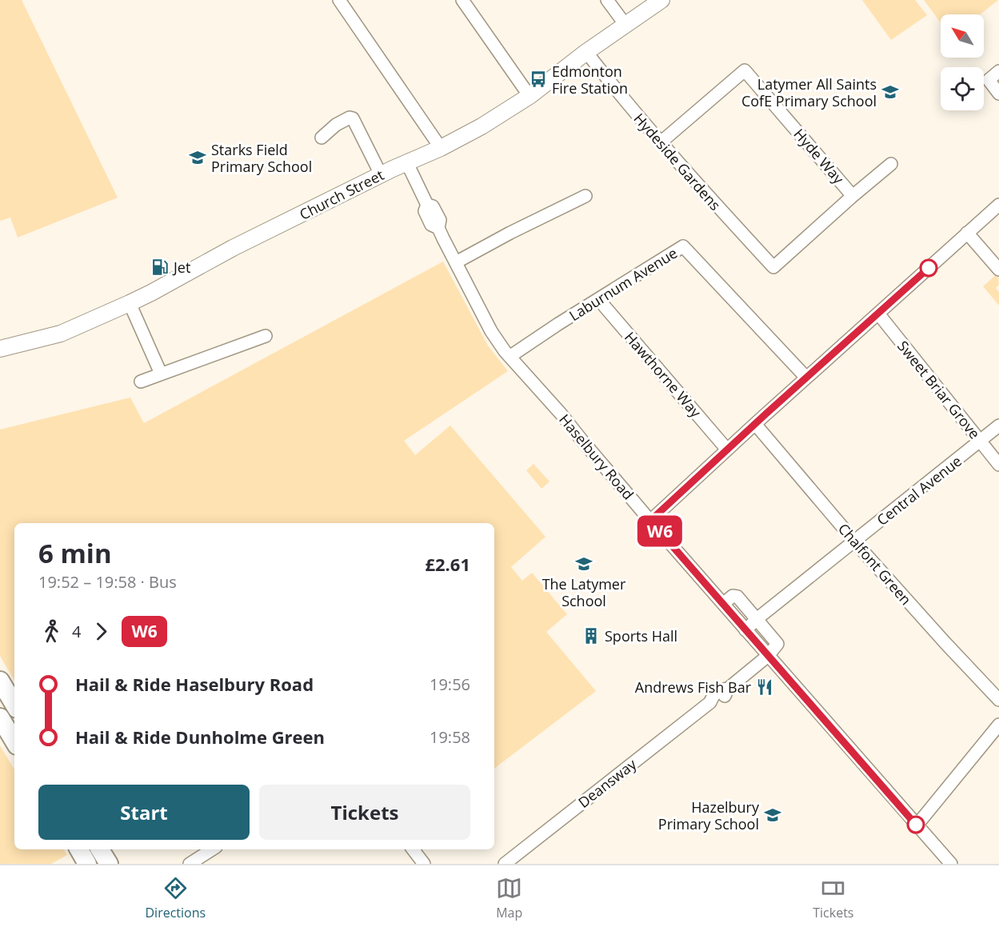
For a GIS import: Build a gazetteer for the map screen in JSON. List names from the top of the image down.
{
  "streets": {
    "main road": ["Church Street"],
    "street": [
      "Hyde Way",
      "Hydeside Gardens",
      "Laburnum Avenue",
      "Hawthorne Way",
      "Sweet Briar Grove",
      "Haselbury Road",
      "Central Avenue",
      "Chalfont Green",
      "Deansway"
    ]
  },
  "crossings": [
    ["Hyde Way", "Hydeside Gardens"],
    ["Hydeside Gardens", "Church Street"],
    ["Church Street", "Haselbury Road"],
    ["Laburnum Avenue", "Hawthorne Way"],
    ["Laburnum Avenue", "Haselbury Road"],
    ["Sweet Briar Grove", "Central Avenue"],
    ["Haselbury Road", "Central Avenue"],
    ["Haselbury Road", "Deansway"],
    ["Central Avenue", "Chalfont Green"]
  ],
  "places": {
    "bus stop": ["Edmonton Fire Station"],
    "school or university": [
      "Latymer All Saints CofE Primary School",
      "Starks Field Primary School",
      "The Latymer School",
      "Hazelbury Primary School"
    ],
    "fuel station": ["Jet"],
    "building": ["Sports Hall"],
    "restaurant": ["Andrews Fish Bar"]
  },
  "lines": ["bus line W6"],
  "north": "top left",
  "page": {
    "on_map": "W6",
    "heading": ["6 min", "19:52 – 19:58 · Bus", "£2.61"],
    "legs": ["4", "W6"],
    "list": [
      {
        "name": "Hail & Ride Haselbury Road",
        "value": "19:56"
      },
      {
        "name": "Hail & Ride Dunholme Green",
        "value": "19:58"
      }
    ],
    "buttons": ["Start", "Tickets"],
    "tabs": ["Directions", "Map", "Tickets"]
  }
}
